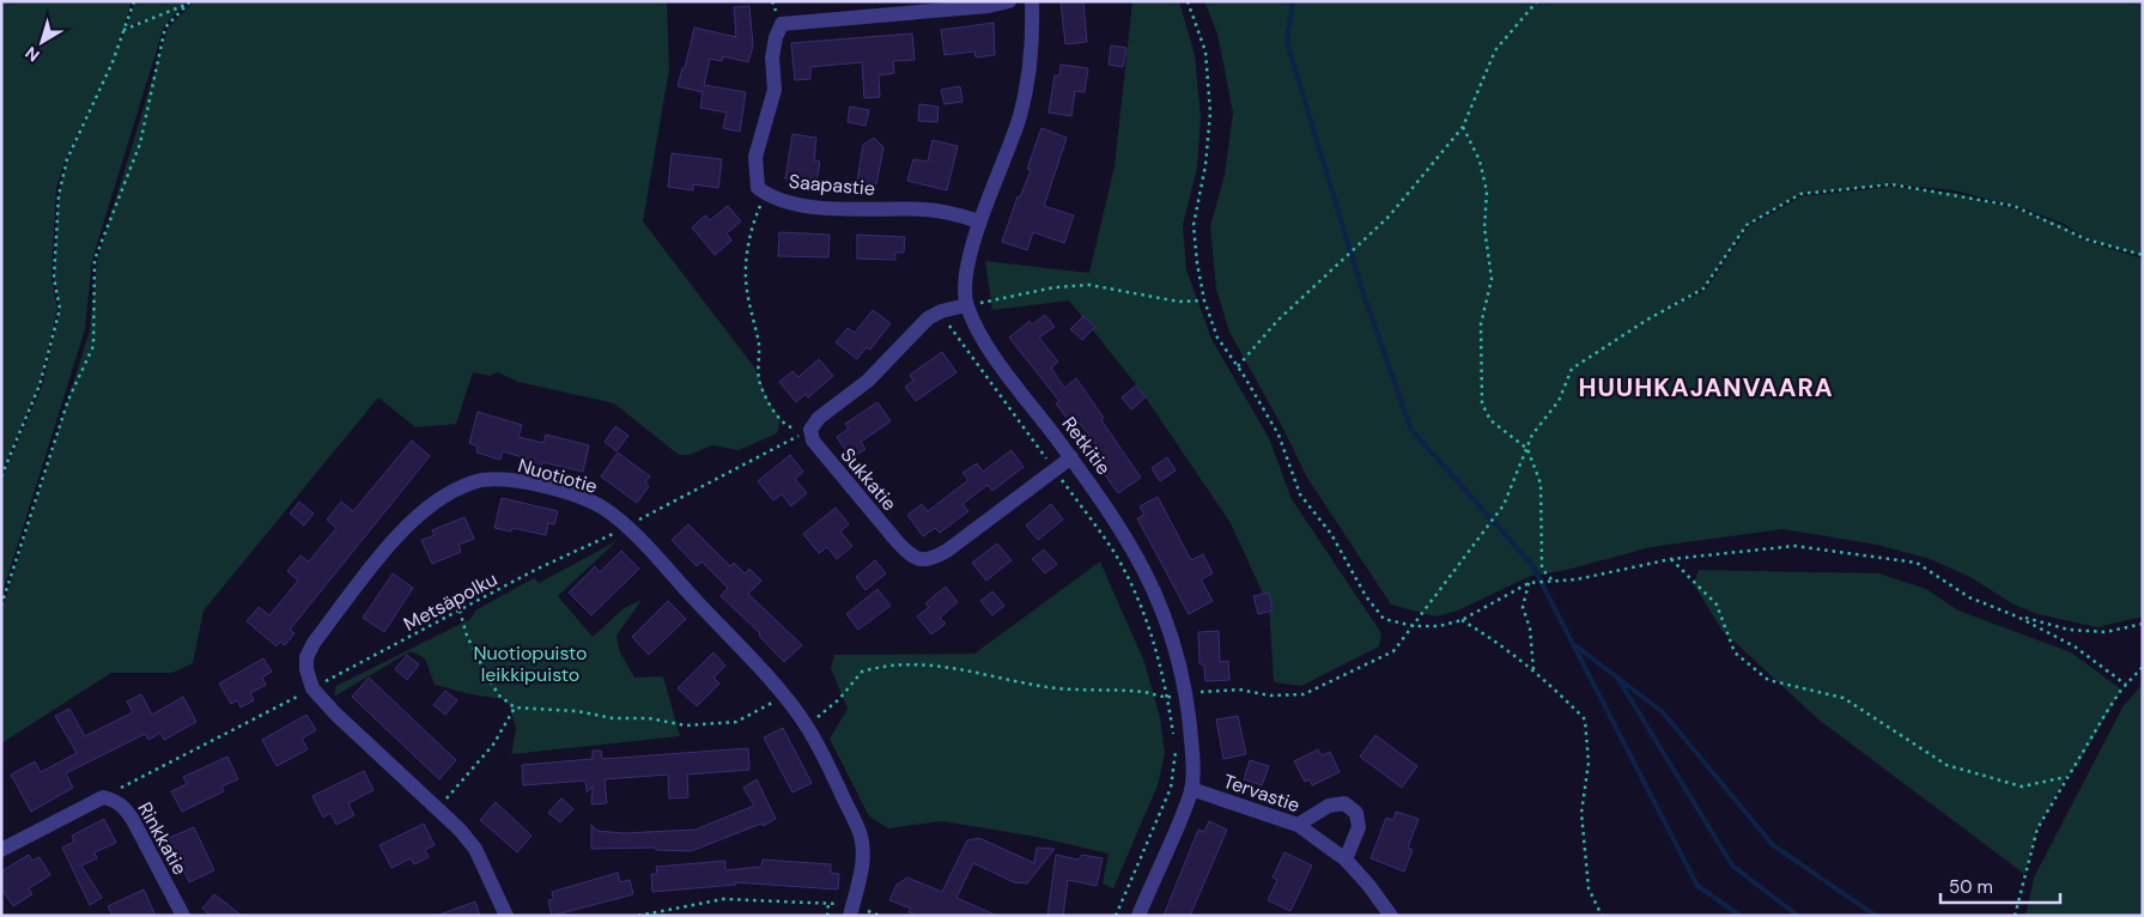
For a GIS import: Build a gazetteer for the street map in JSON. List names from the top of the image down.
{
  "streets": {
    "street": [
      "Saapastie",
      "Retkitie",
      "Nuotiotie",
      "Sukkatie",
      "Tervastie",
      "Rinkkatie"
    ],
    "path": ["Metsäpolku"]
  },
  "crossings": [
    ["Saapastie", "Retkitie"],
    ["Retkitie", "Sukkatie"],
    ["Retkitie", "Tervastie"],
    ["Nuotiotie", "Metsäpolku"],
    ["Sukkatie", "Metsäpolku"],
    ["Metsäpolku", "Rinkkatie"]
  ],
  "districts": ["HUUHKAJANVAARA"],
  "parks": ["Nuotiopuisto leikkipuisto"],
  "scale_bar": "50 m",
  "north": "bottom left"
}
